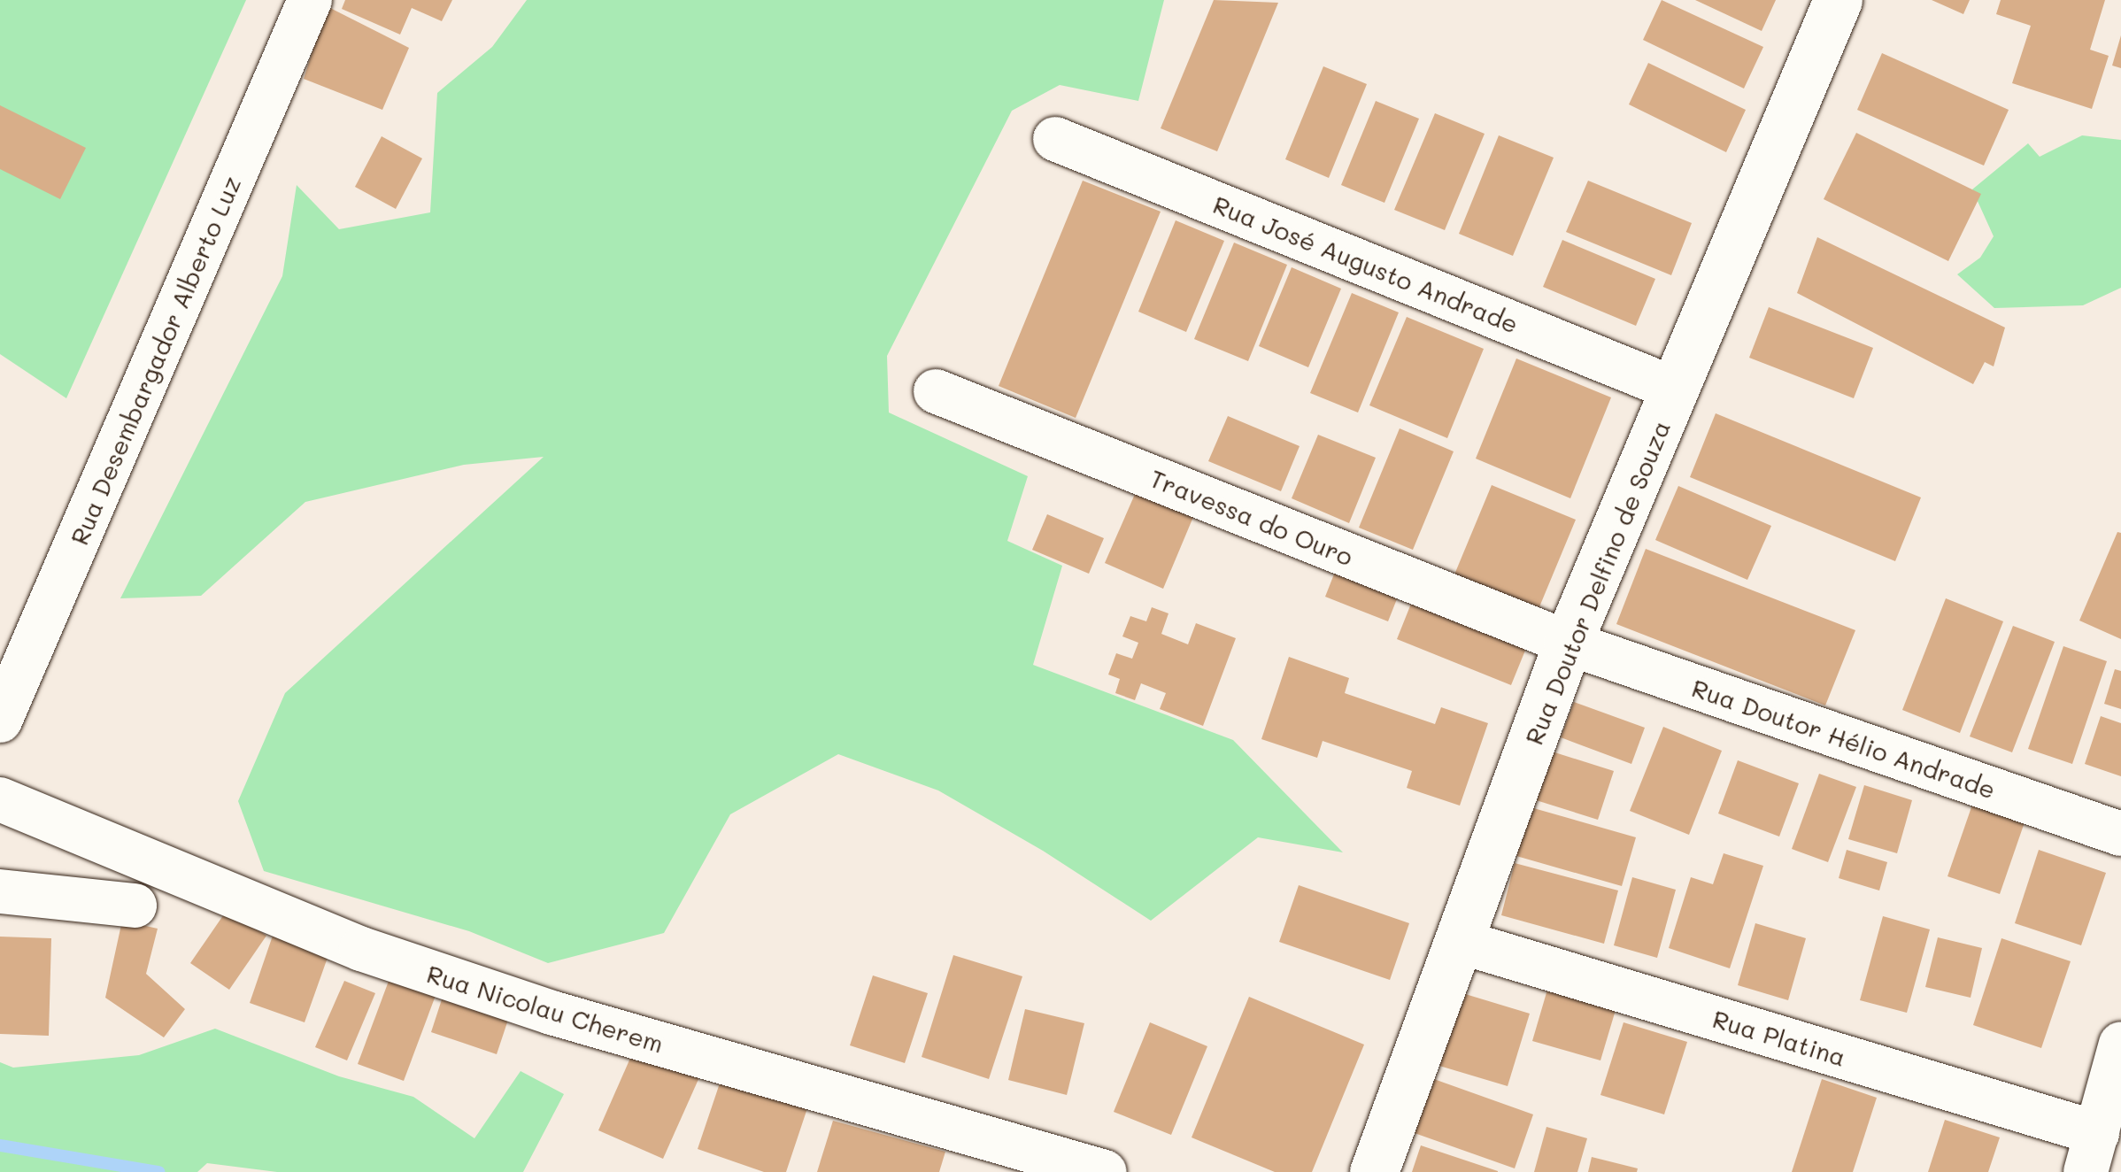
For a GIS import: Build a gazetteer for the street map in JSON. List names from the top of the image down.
{
  "streets": {
    "street": [
      "Rua José Augusto Andrade",
      "Rua Desembargador Alberto Luz",
      "Travessa do Ouro",
      "Rua Doutor Delfino de Souza",
      "Rua Doutor Hélio Andrade",
      "Rua Nicolau Cherem",
      "Rua Platina"
    ]
  },
  "crossings": [
    ["Rua José Augusto Andrade", "Rua Doutor Delfino de Souza"],
    ["Travessa do Ouro", "Rua Doutor Delfino de Souza"],
    ["Travessa do Ouro", "Rua Doutor Hélio Andrade"],
    ["Rua Doutor Delfino de Souza", "Rua Doutor Hélio Andrade"],
    ["Rua Doutor Delfino de Souza", "Rua Platina"]
  ]
}
